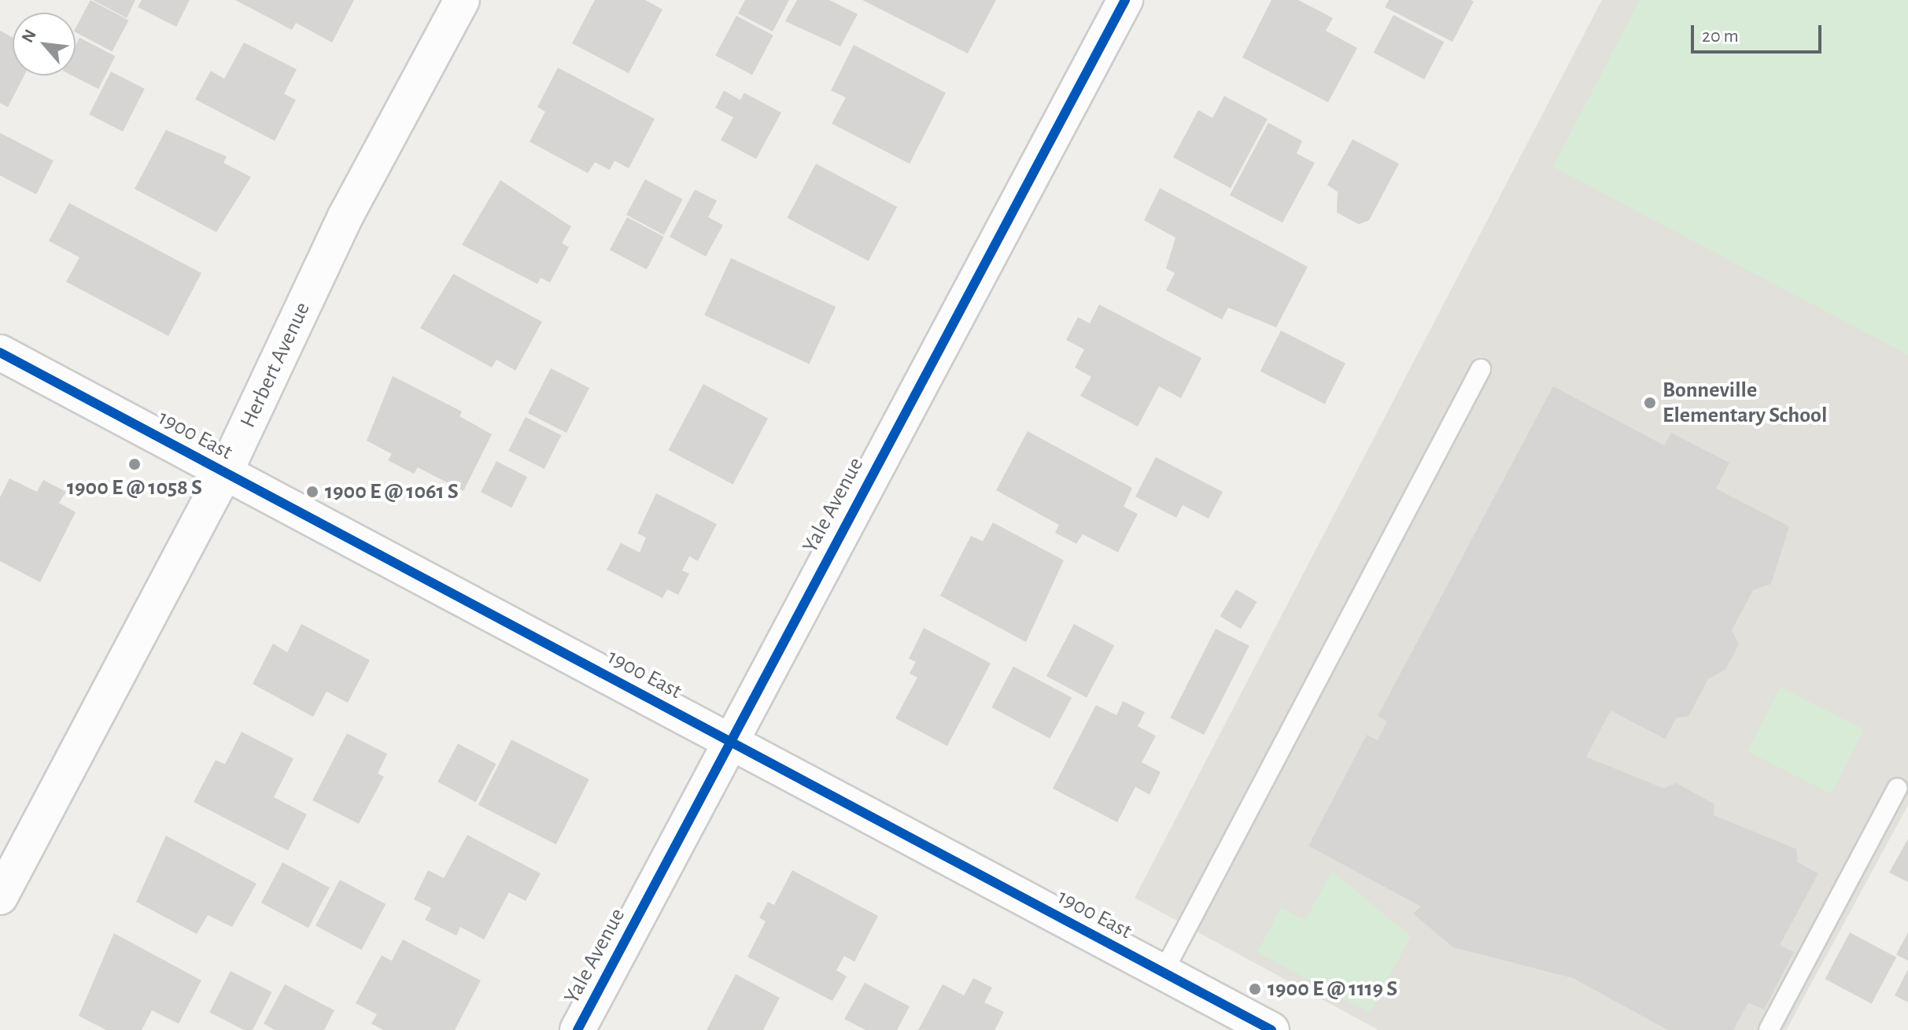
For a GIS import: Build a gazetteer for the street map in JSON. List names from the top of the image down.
{
  "streets": {
    "street": ["Herbert Avenue", "1900 East", "Yale Avenue"]
  },
  "crossings": [
    ["Herbert Avenue", "1900 East"],
    ["1900 East", "Yale Avenue"]
  ],
  "places": [
    "Bonneville Elementary School",
    "1900 E @ 1058 S",
    "1900 E @ 1061 S",
    "1900 E @ 1119 S"
  ],
  "scale_bar": "20 m",
  "north": "top left"
}
